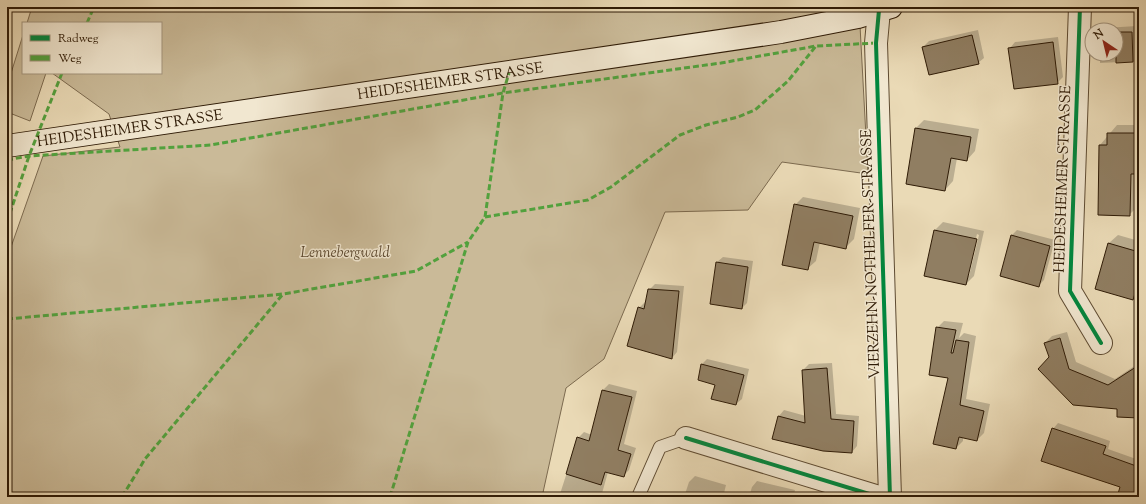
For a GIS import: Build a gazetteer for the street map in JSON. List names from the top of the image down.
{
  "streets": {
    "street": ["HEIDESHEIMER STRASSE", "VIERZEHN-NOTHELFER-STRASSE"]
  },
  "crossings": [
    ["HEIDESHEIMER STRASSE", "VIERZEHN-NOTHELFER-STRASSE"]
  ],
  "parks": ["Lennebergwald"],
  "legend": ["Radweg", "Weg"],
  "north": "top left"
}
